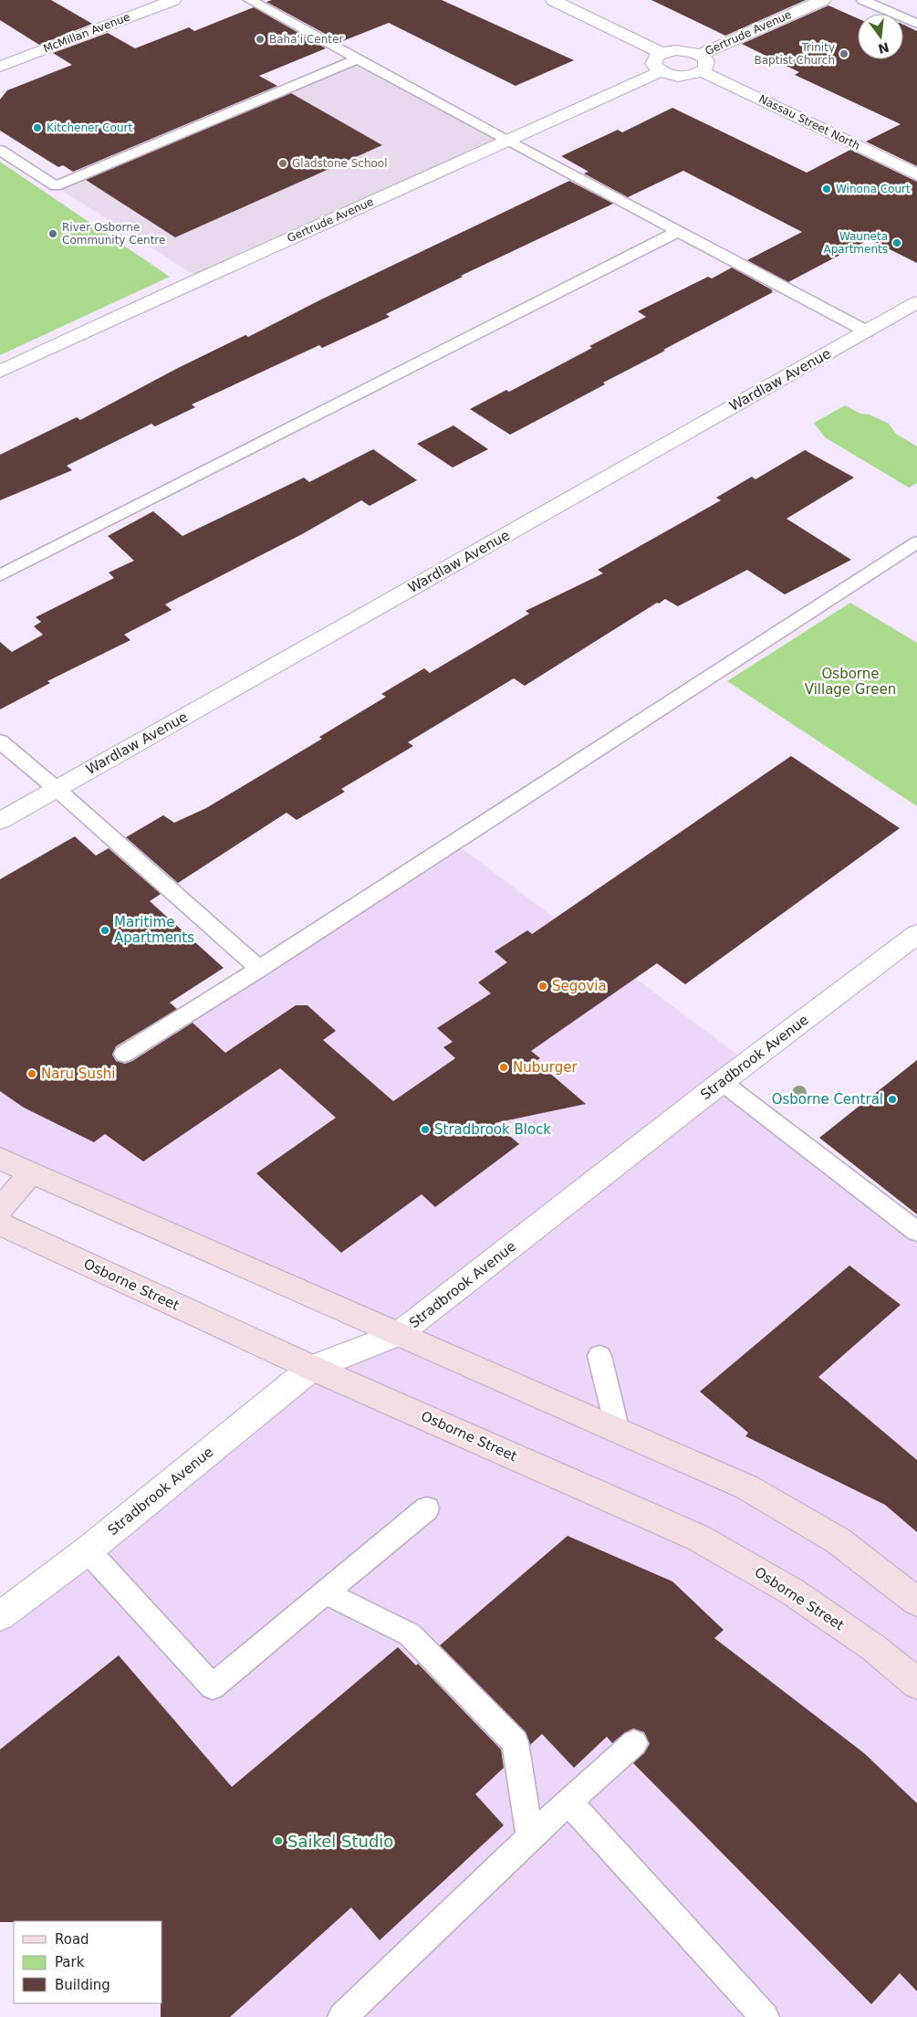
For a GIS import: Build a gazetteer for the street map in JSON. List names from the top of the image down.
{
  "streets": {
    "main road": ["Osborne Street"],
    "street": [
      "McMillan Avenue",
      "Gertrude Avenue",
      "Nassau Street North",
      "Wardlaw Avenue",
      "Stradbrook Avenue"
    ]
  },
  "crossings": [
    ["Stradbrook Avenue", "Osborne Street"]
  ],
  "parks": ["Osborne Village Green"],
  "places": [
    "Baha'i Center",
    "Trinity Baptist Church",
    "Kitchener Court",
    "Gladstone School",
    "Winona Court",
    "River Osborne Community Centre",
    "Wauneta Apartments",
    "Maritime Apartments",
    "Segovia",
    "Nuburger",
    "Naru Sushi",
    "Osborne Central",
    "Stradbrook Block",
    "Saikel Studio"
  ],
  "legend": ["Road", "Park", "Building"],
  "north": "bottom"
}
